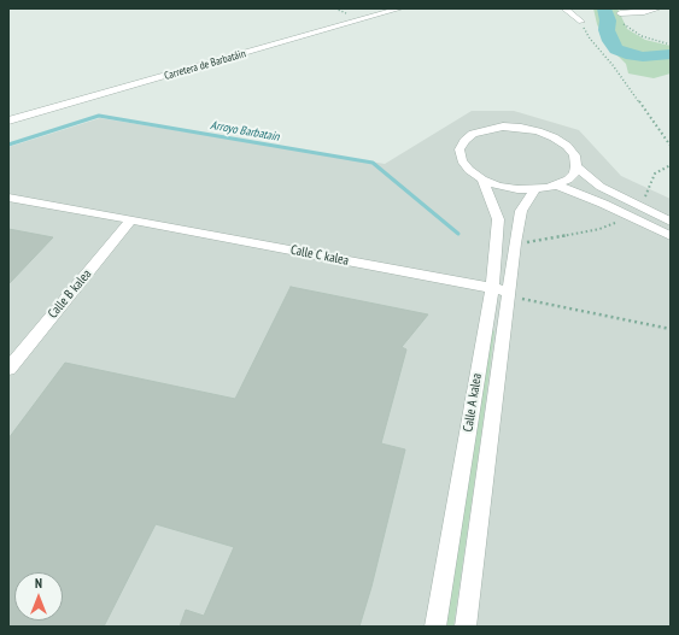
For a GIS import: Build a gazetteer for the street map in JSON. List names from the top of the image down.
{
  "streets": {
    "street": [
      "Carretera de Barbatáin",
      "Calle C kalea",
      "Calle B kalea",
      "Calle A kalea"
    ]
  },
  "crossings": [
    ["Calle C kalea", "Calle B kalea"],
    ["Calle C kalea", "Calle A kalea"]
  ],
  "water": ["Arroyo Barbatain"],
  "north": "top"
}
